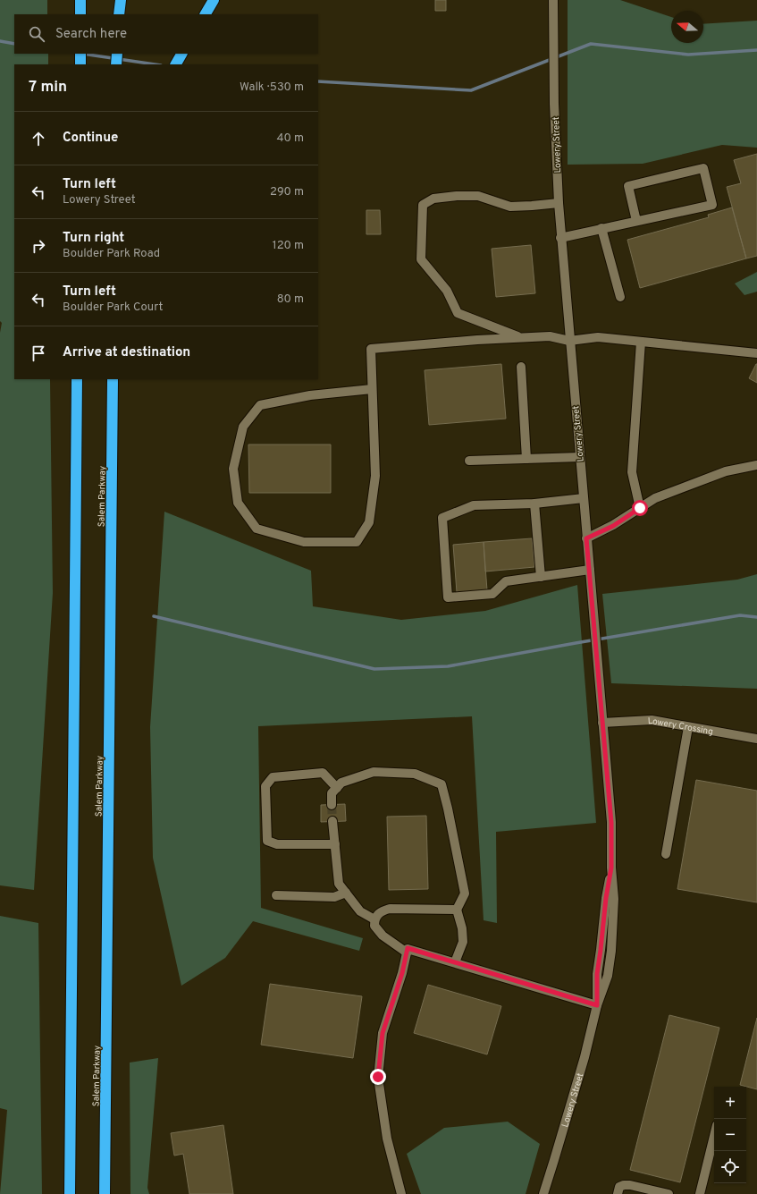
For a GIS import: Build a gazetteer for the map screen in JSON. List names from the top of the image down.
{
  "streets": {
    "highway": ["Salem Parkway"],
    "street": ["Lowery Street", "Lowery Crossing"]
  },
  "crossings": [
    ["Lowery Street", "Lowery Crossing"]
  ],
  "north": "left",
  "page": {
    "search": "Search here",
    "heading": ["7 min", "Walk · 530 m"],
    "list": [
      ["Continue", "40 m"],
      ["Turn left", "Lowery Street", "290 m"],
      ["Turn right", "Boulder Park Road", "120 m"],
      ["Turn left", "Boulder Park Court", "80 m"],
      "Arrive at destination"
    ],
    "map_buttons": ["+", "−"]
  }
}
